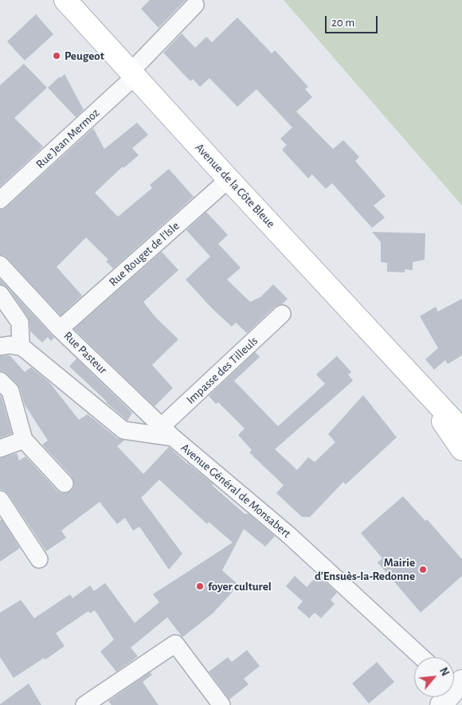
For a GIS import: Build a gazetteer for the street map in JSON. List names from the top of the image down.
{
  "streets": {
    "main road": ["Avenue de la Côte Bleue"],
    "street": [
      "Rue Jean Mermoz",
      "Rue Rouget de l'Isle",
      "Rue Pasteur",
      "Impasse des Tilleuls",
      "Avenue Général de Monsabert"
    ]
  },
  "crossings": [
    ["Rue Jean Mermoz", "Avenue de la Côte Bleue"],
    ["Avenue de la Côte Bleue", "Rue Rouget de l'Isle"],
    ["Rue Rouget de l'Isle", "Rue Pasteur"],
    ["Rue Pasteur", "Impasse des Tilleuls"],
    ["Rue Pasteur", "Avenue Général de Monsabert"],
    ["Impasse des Tilleuls", "Avenue Général de Monsabert"]
  ],
  "places": ["Peugeot", "Mairie d'Ensuès-la-Redonne", "foyer culturel"],
  "scale_bar": "20 m",
  "north": "top right"
}
